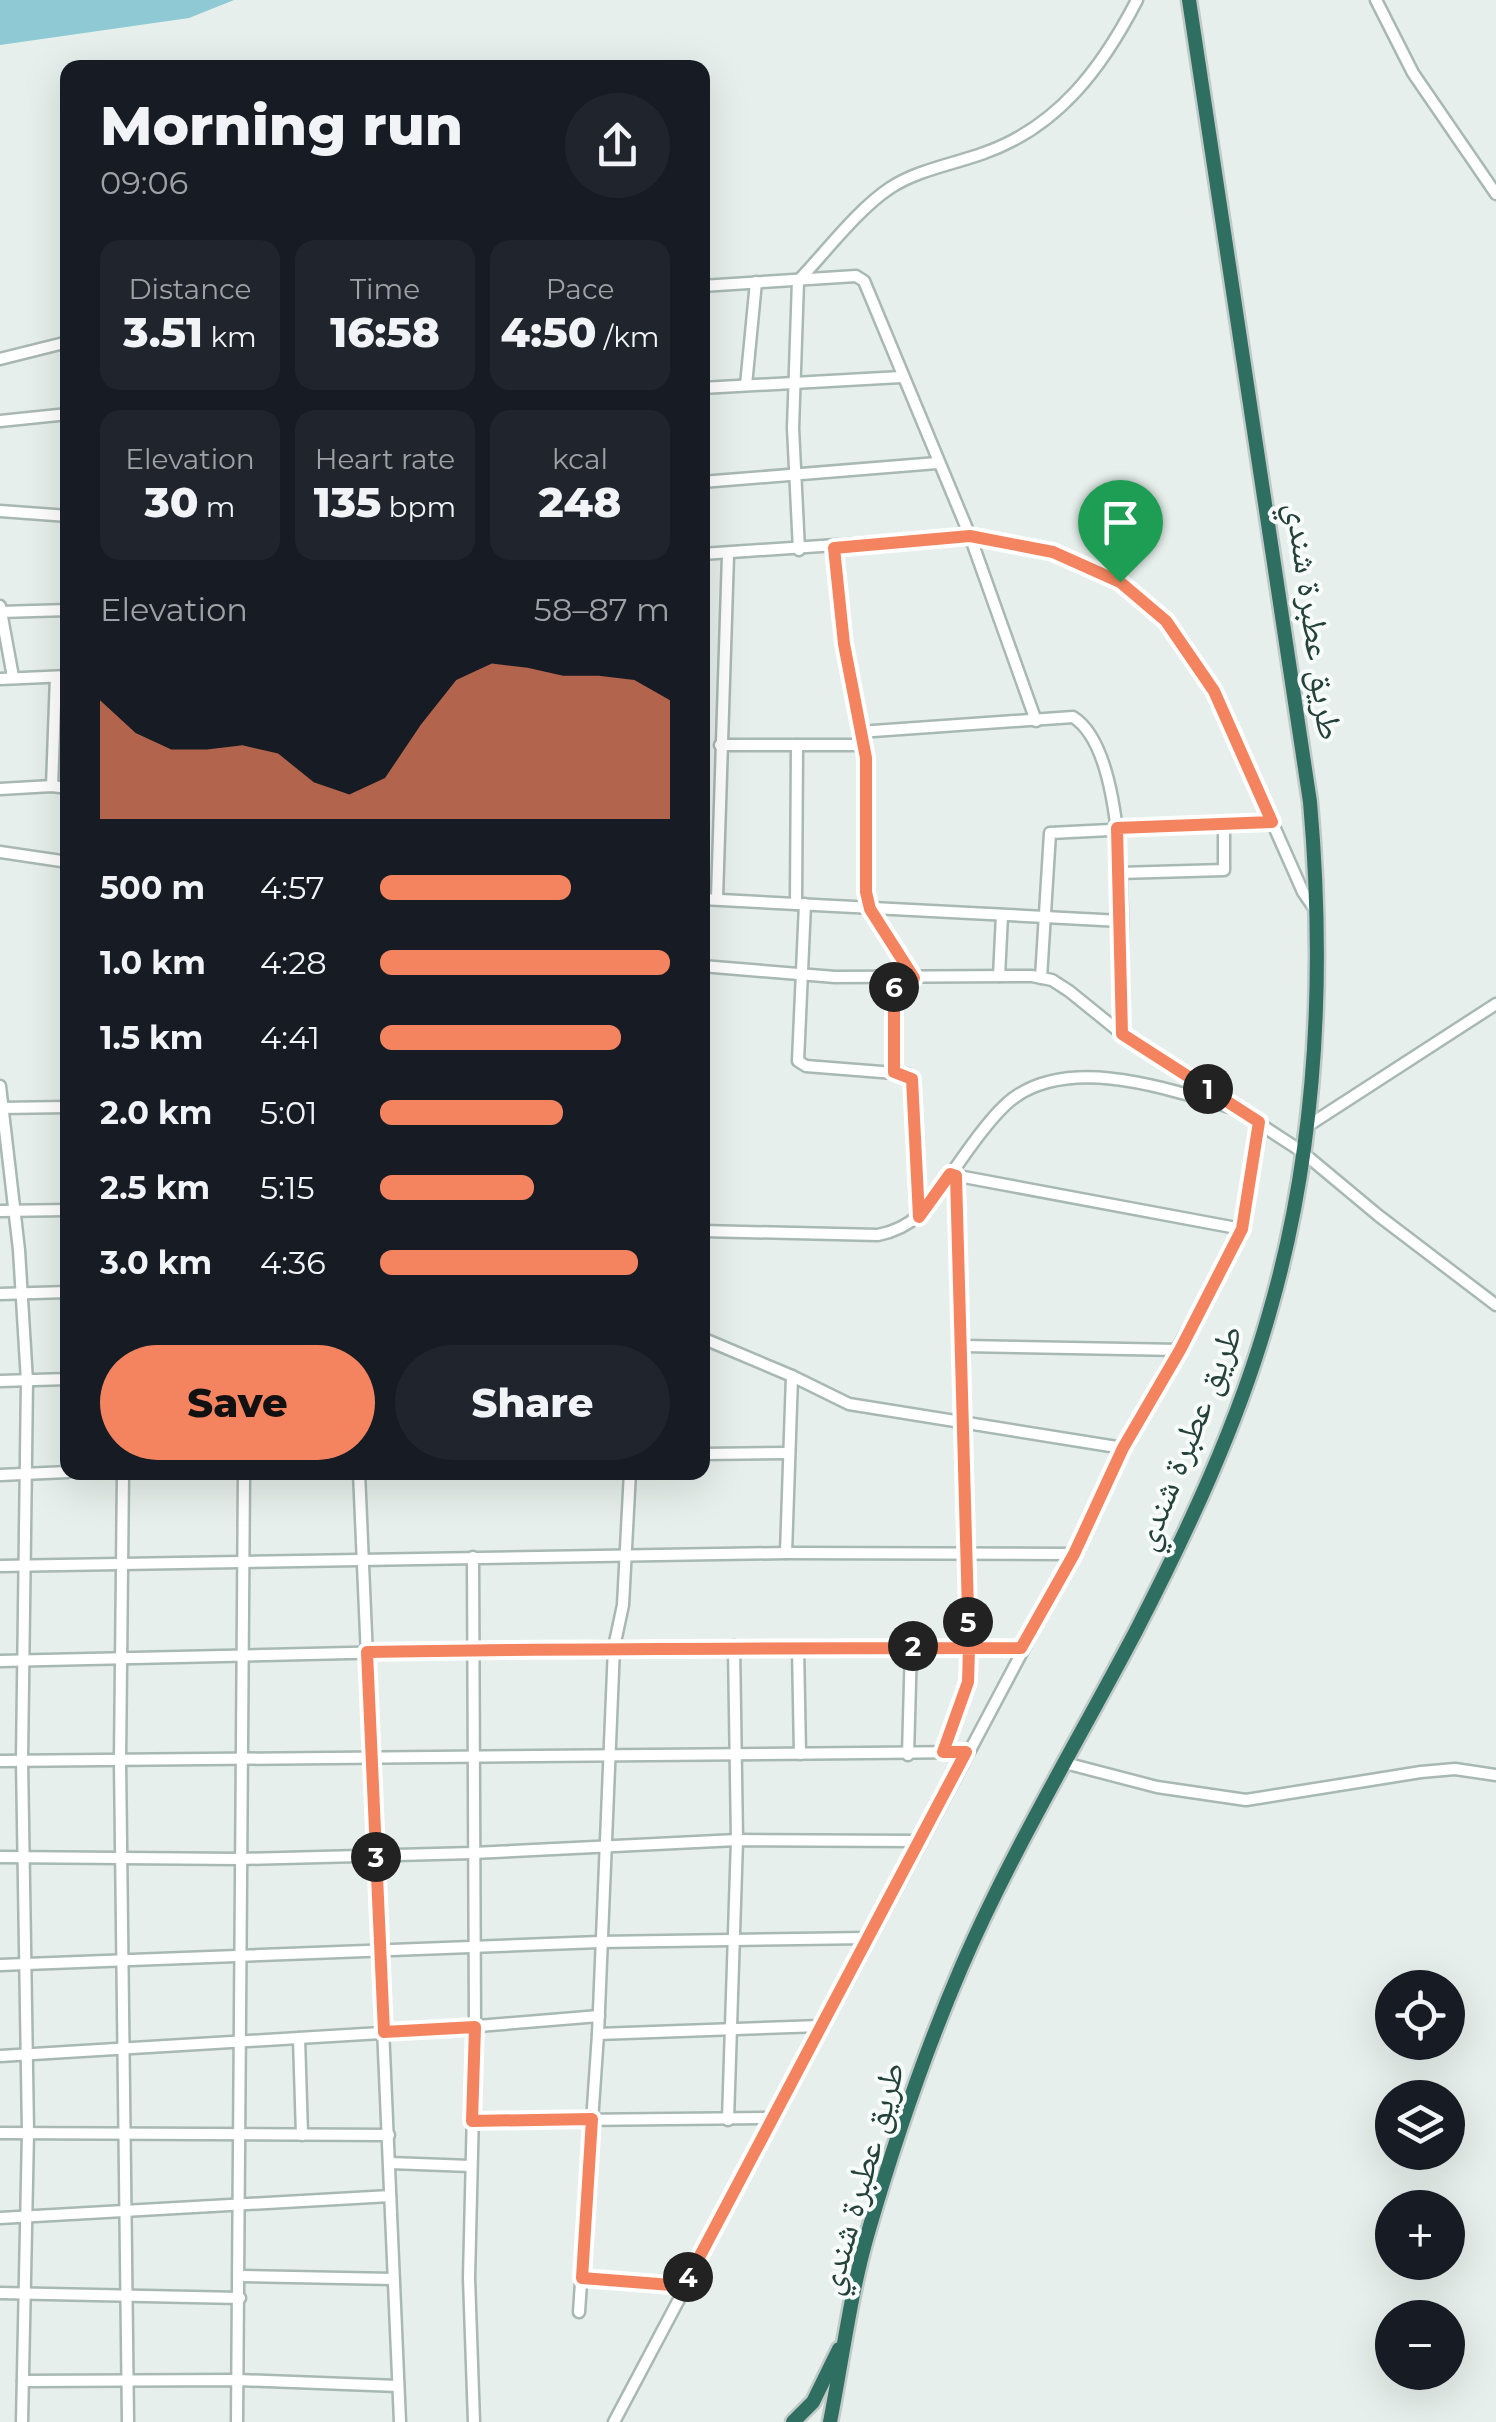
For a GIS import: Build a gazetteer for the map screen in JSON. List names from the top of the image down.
{
  "streets": {
    "highway": ["طريق عطبرة شندي"]
  },
  "page": {
    "heading": ["Morning run", "09:06"],
    "stats": [
      ["Distance", "3.51 km"],
      ["Time", "16:58"],
      ["Pace", "4:50 /km"],
      ["Elevation", "30 m"],
      ["Heart rate", "135 bpm"],
      ["kcal", "248"]
    ],
    "chart": ["Elevation", "58–87 m"],
    "list": [
      {
        "name": "500 m",
        "note": "4:57"
      },
      {
        "name": "1.0 km",
        "note": "4:28"
      },
      {
        "name": "1.5 km",
        "note": "4:41"
      },
      {
        "name": "2.0 km",
        "note": "5:01"
      },
      {
        "name": "2.5 km",
        "note": "5:15"
      },
      {
        "name": "3.0 km",
        "note": "4:36"
      }
    ],
    "pins": [
      "6",
      "1",
      "5",
      "2",
      "3",
      "4"
    ],
    "buttons": ["Save", "Share"],
    "map_buttons": ["+", "−"]
  }
}
